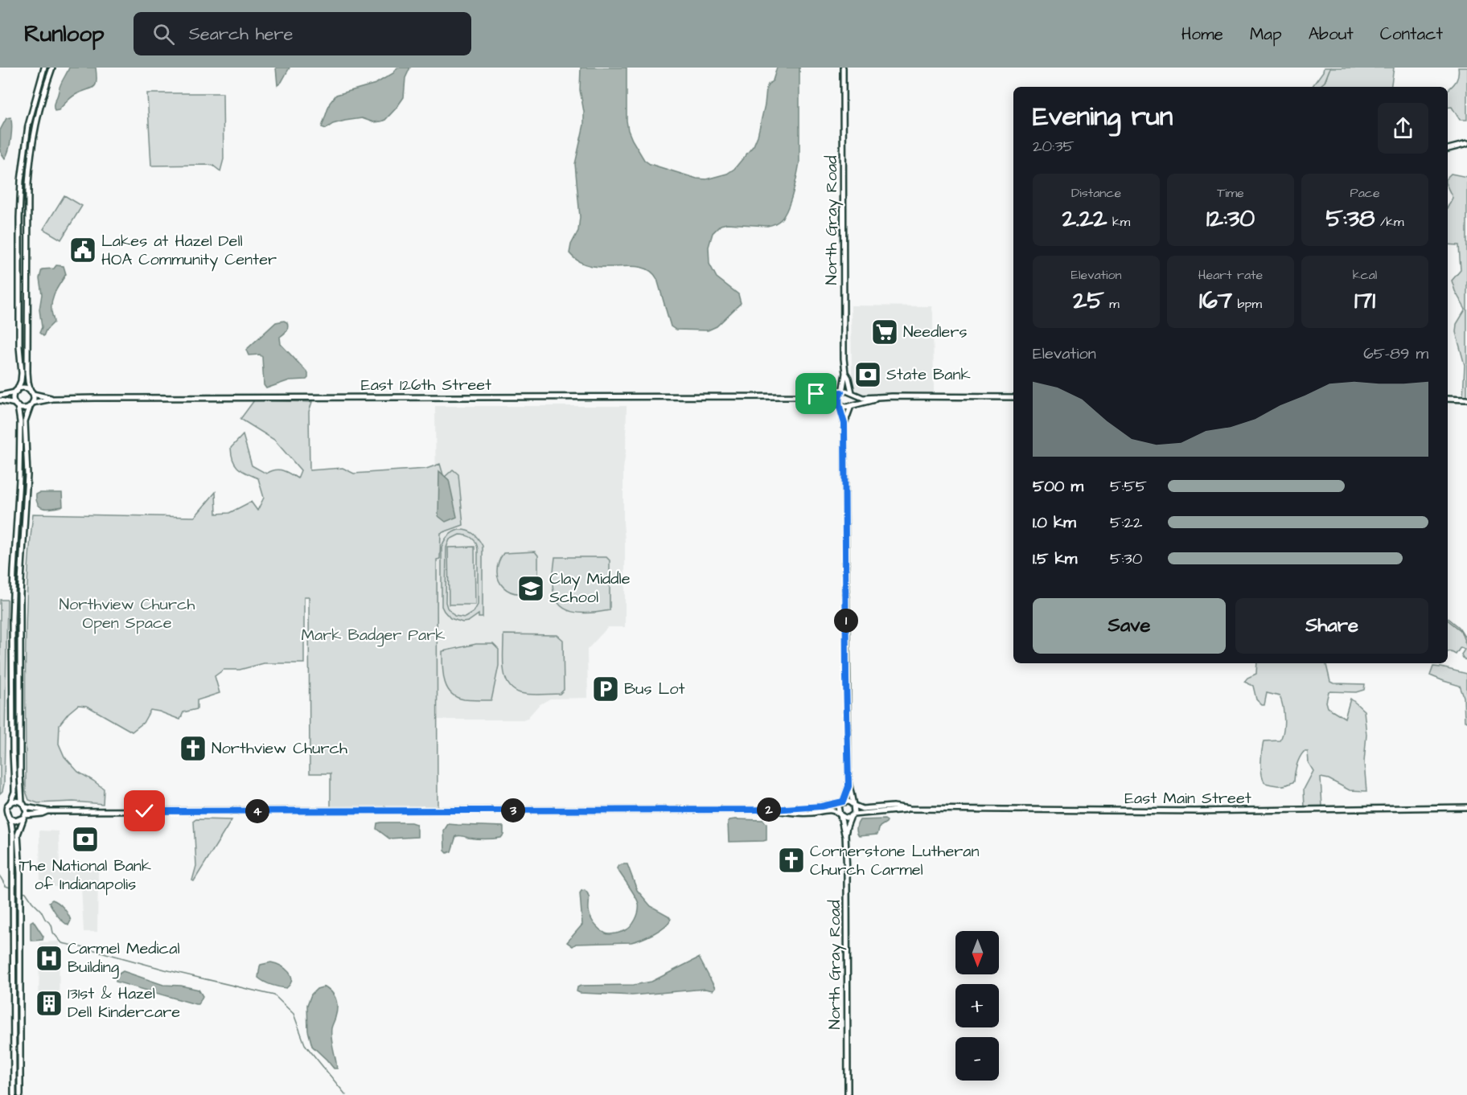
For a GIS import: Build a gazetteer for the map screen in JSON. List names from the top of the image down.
{
  "streets": {
    "main road": ["North Gray Road", "East 126th Street", "East Main Street"]
  },
  "crossings": [
    ["North Gray Road", "East 126th Street"],
    ["North Gray Road", "East Main Street"]
  ],
  "parks": ["Northview Church Open Space", "Mark Badger Park"],
  "places": {
    "public building": ["Lakes at Hazel Dell HOA Community Center"],
    "supermarket": ["Needlers"],
    "bank": ["State Bank", "The National Bank of Indianapolis"],
    "school or university": ["Clay Middle School"],
    "parking": ["Bus Lot"],
    "church": ["Northview Church", "Cornerstone Lutheran Church Carmel"],
    "hospital": ["Carmel Medical Building"],
    "building": ["131st & Hazel Dell Kindercare"]
  },
  "north": "bottom",
  "page": {
    "header": "Runloop",
    "search": "Search here",
    "nav": [
      "Home",
      "Map",
      "About",
      "Contact"
    ],
    "heading": ["Evening run", "20:35"],
    "stats": [
      ["Distance", "2.22 km"],
      ["Time", "12:30"],
      ["Pace", "5:38 /km"],
      ["Elevation", "25 m"],
      ["Heart rate", "167 bpm"],
      ["kcal", "171"]
    ],
    "chart": ["Elevation", "65–89 m"],
    "list": [
      {
        "name": "500 m",
        "note": "5:55"
      },
      {
        "name": "1.0 km",
        "note": "5:22"
      },
      {
        "name": "1.5 km",
        "note": "5:30"
      }
    ],
    "buttons": ["Save", "Share"],
    "pins": [
      "1",
      "2",
      "3",
      "4"
    ],
    "map_buttons": ["+", "−"]
  }
}
